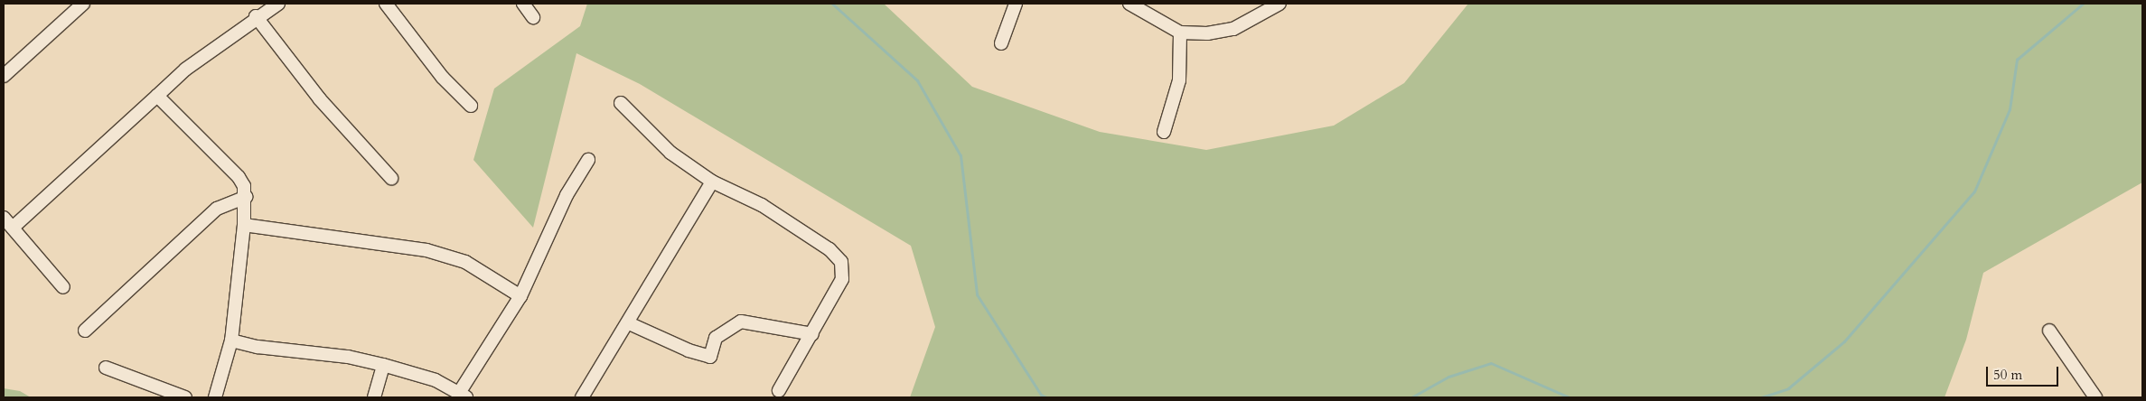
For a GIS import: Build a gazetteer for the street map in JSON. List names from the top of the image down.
{
  "scale_bar": "50 m"
}
